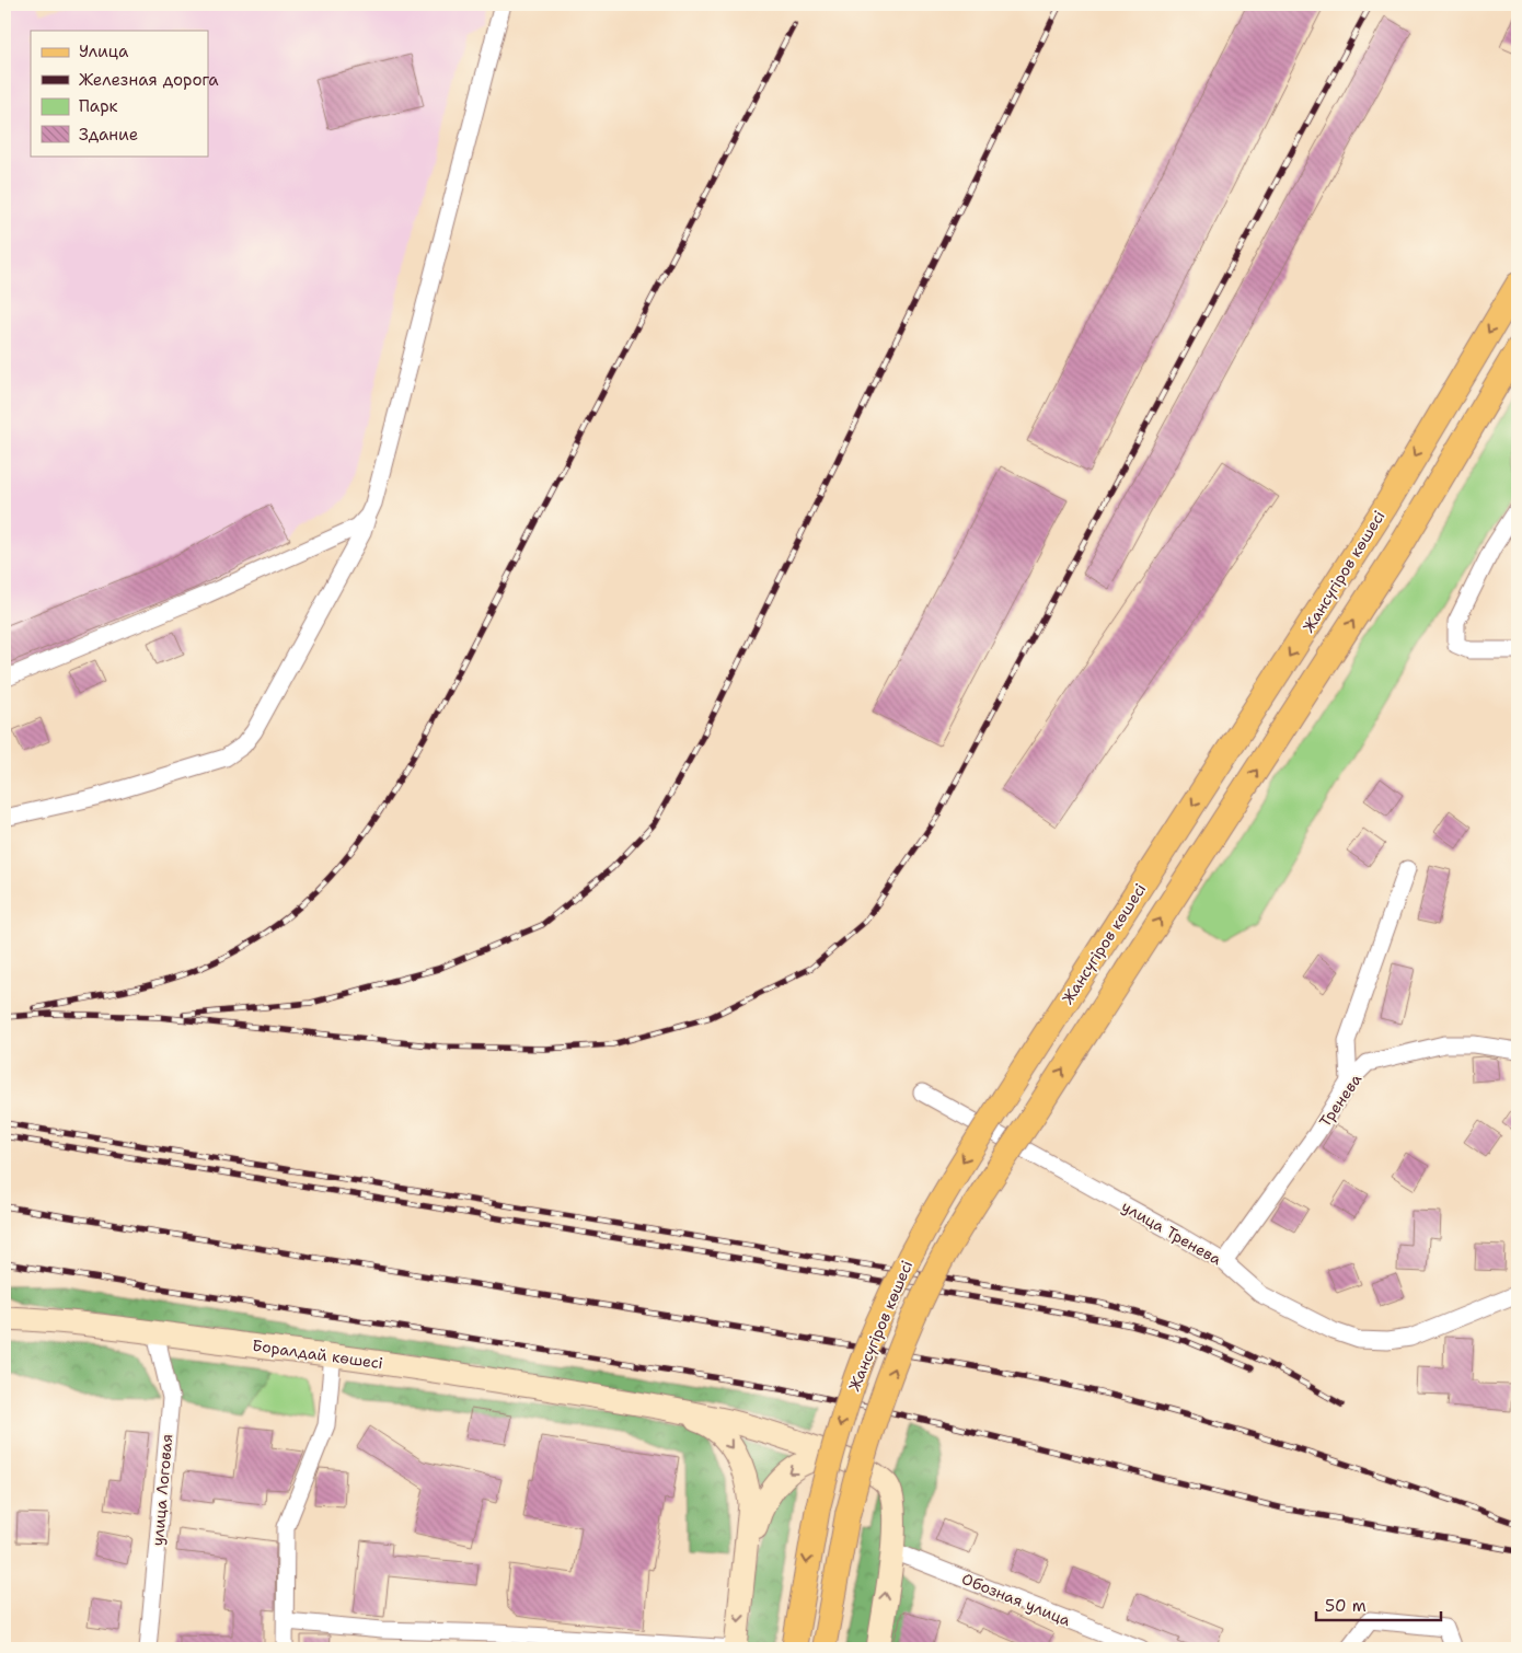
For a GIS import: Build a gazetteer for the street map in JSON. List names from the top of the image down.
{
  "streets": {
    "main road": ["Жансүгіров көшесі", "Боралдай көшесі"],
    "street": [
      "Тренева",
      "улица Тренева",
      "улица Логовая",
      "Обозная улица"
    ]
  },
  "crossings": [
    ["Тренева", "улица Тренева"],
    ["Боралдай көшесі", "улица Логовая"]
  ],
  "legend": [
    "Улица",
    "Железная дорога",
    "Парк",
    "Здание"
  ],
  "scale_bar": "50 m"
}
